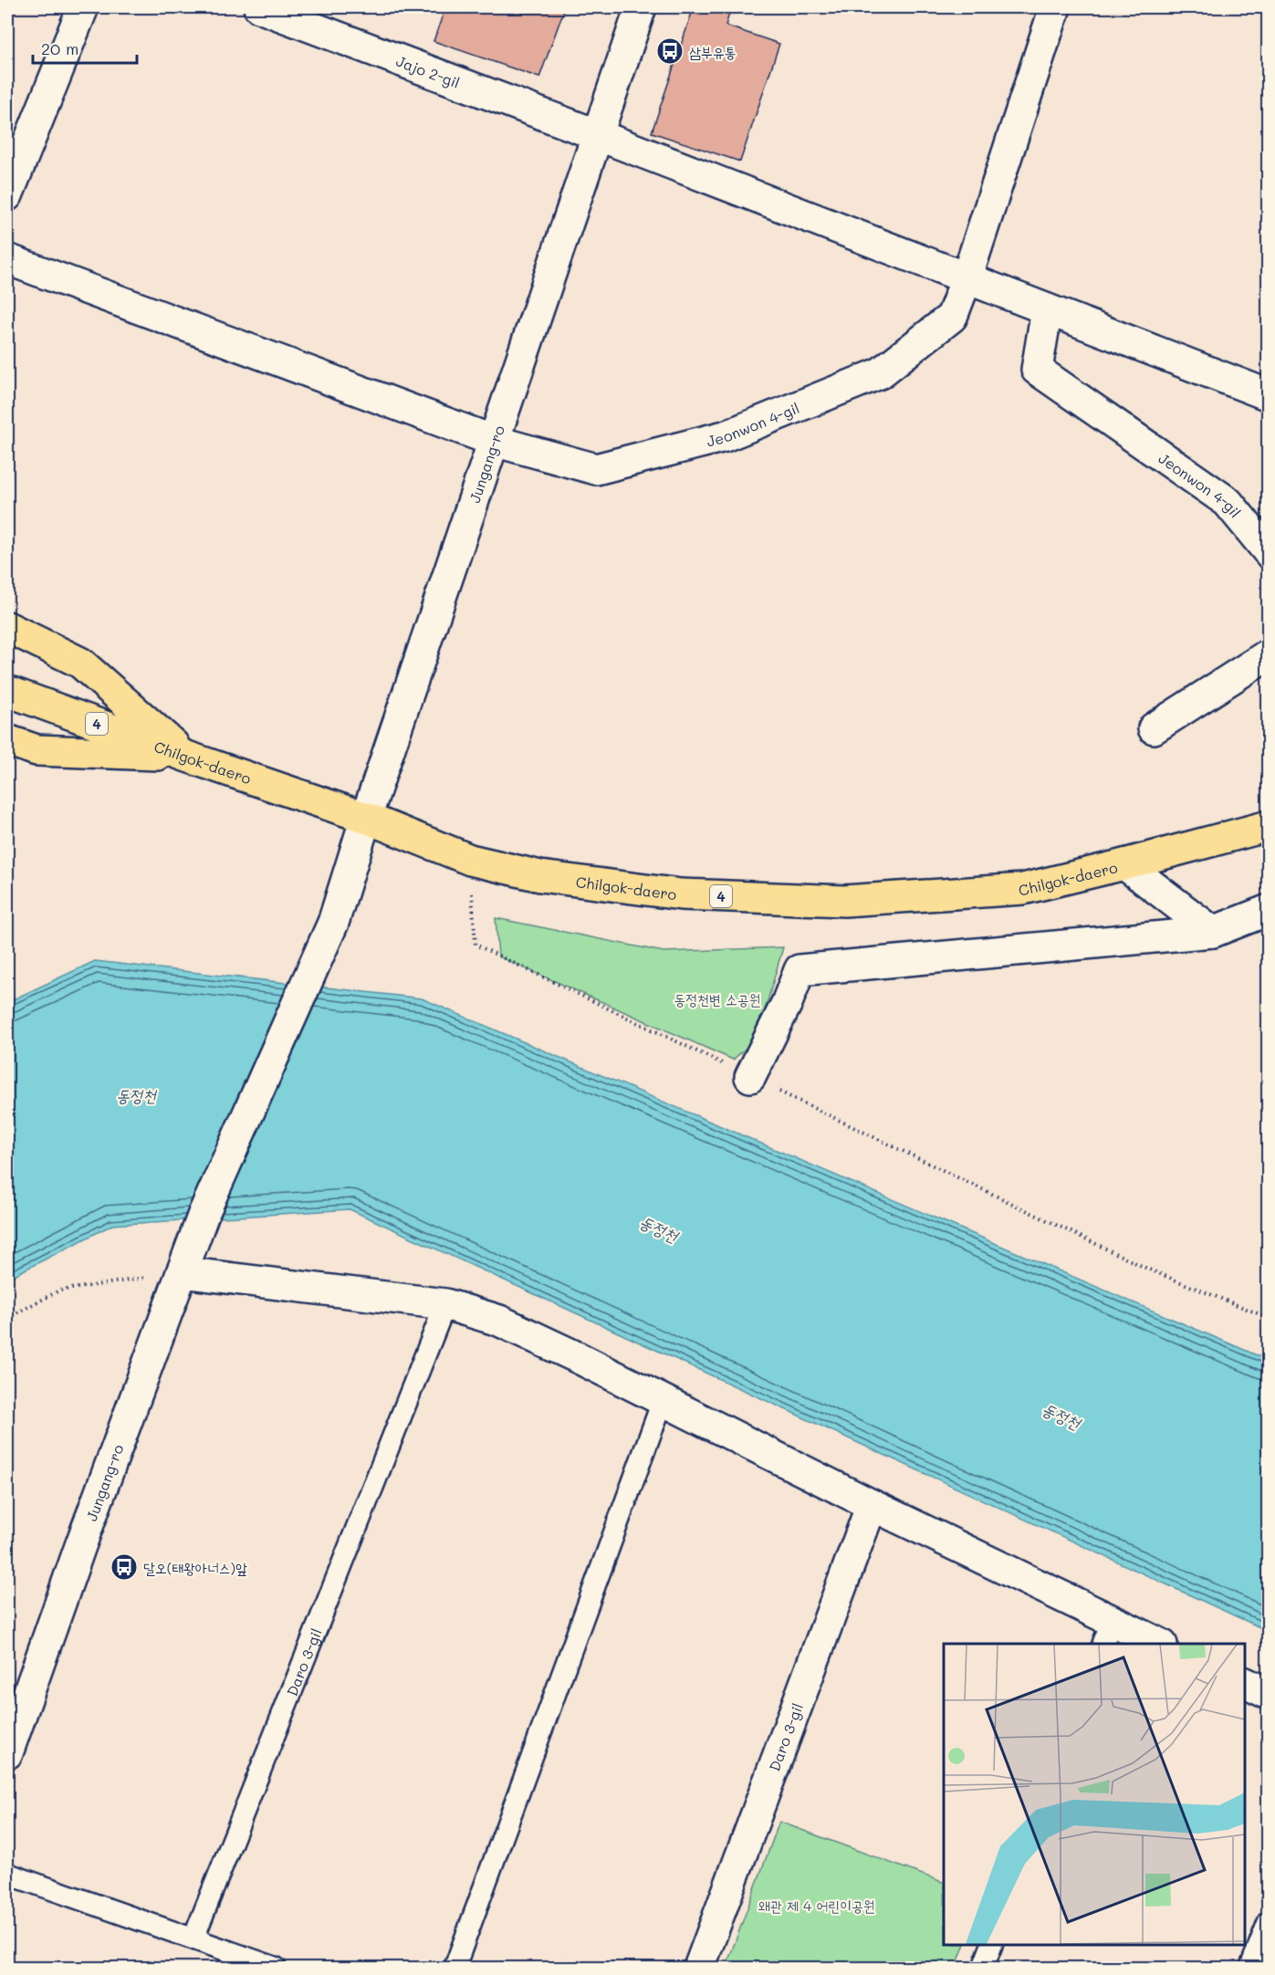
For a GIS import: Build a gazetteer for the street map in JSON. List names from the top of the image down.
{
  "streets": {
    "main road": ["4", "Chilgok-daero"],
    "street": [
      "Jajo 2-gil",
      "Jeonwon 4-gil",
      "Jungang-ro",
      "Daro 3-gil"
    ]
  },
  "crossings": [
    ["Jajo 2-gil", "Jungang-ro"],
    ["Jeonwon 4-gil", "Jungang-ro"],
    ["Jungang-ro", "Chilgok-daero"]
  ],
  "water": ["동정천"],
  "parks": ["동정천변 소공원", "왜관 제 4 어린이공원"],
  "places": {
    "bus stop": ["삼부유통", "달오(태왕아너스)앞"]
  },
  "scale_bar": "20 m"
}
